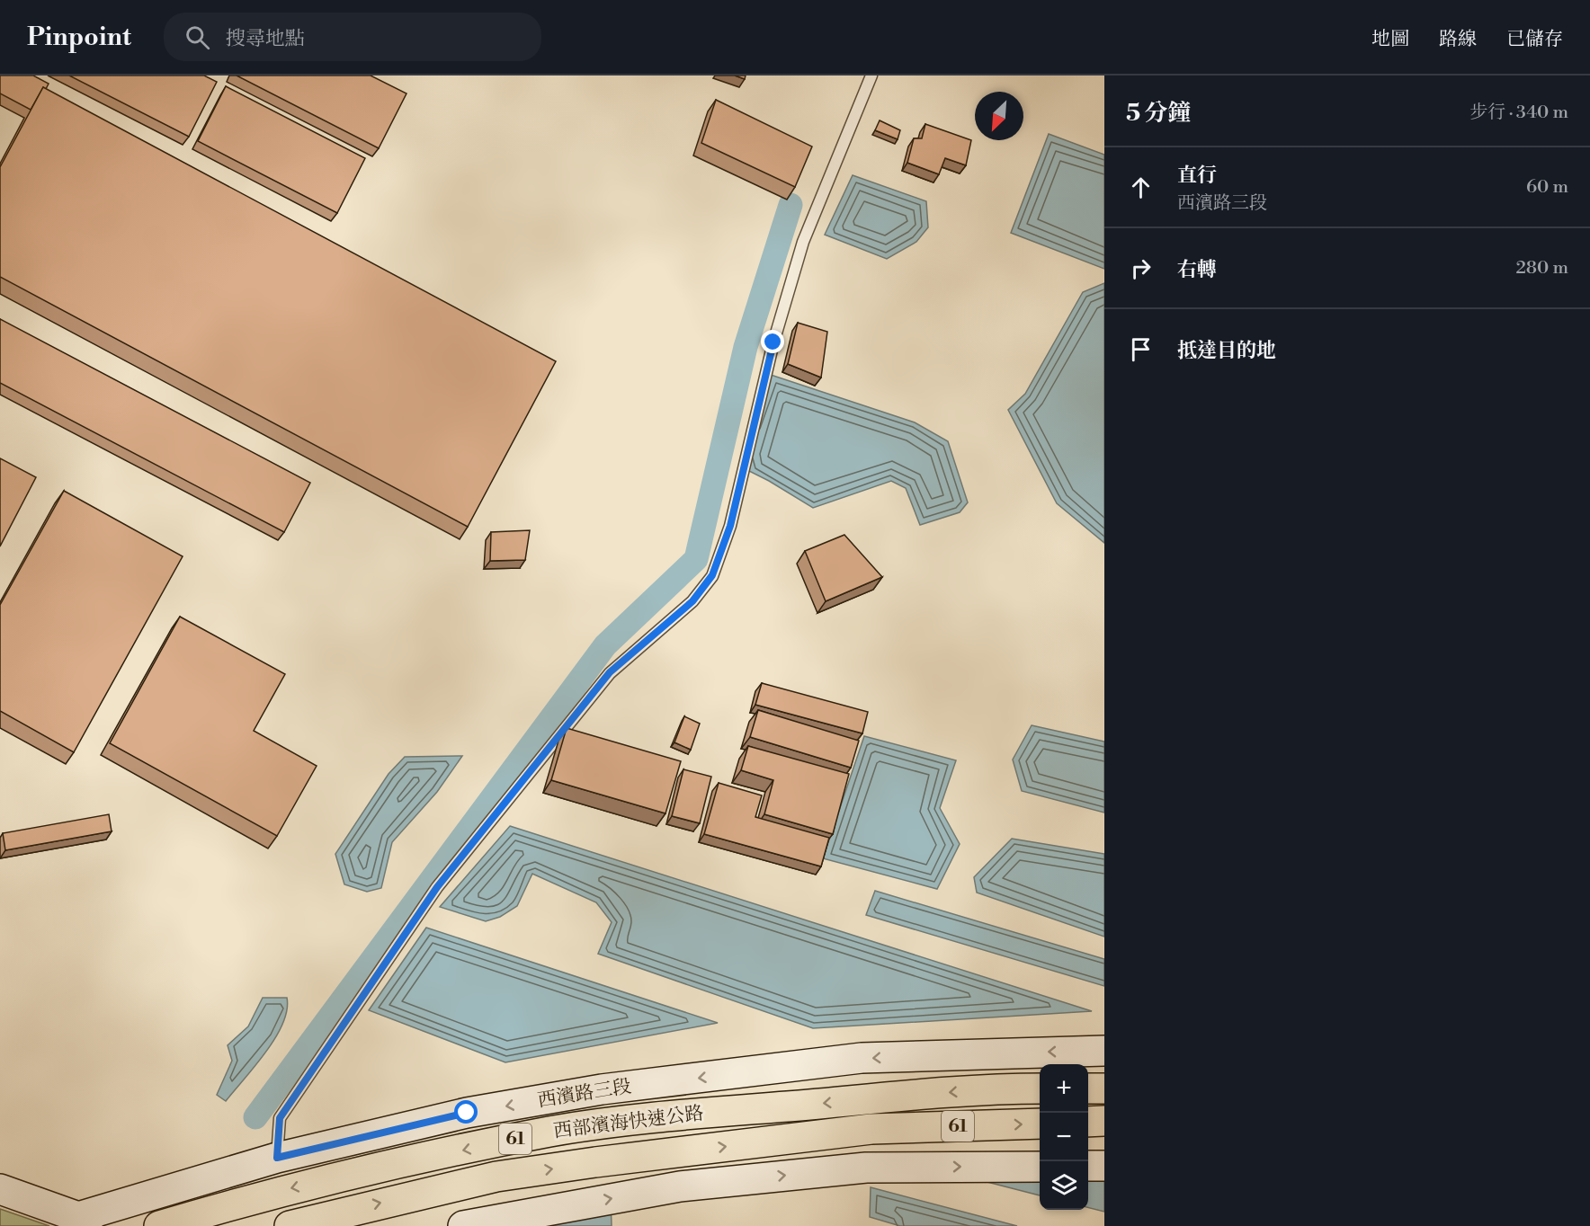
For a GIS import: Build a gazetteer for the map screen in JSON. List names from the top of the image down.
{
  "streets": {
    "highway": ["西部濱海快速公路", "61"],
    "street": ["西濱路三段"]
  },
  "north": "bottom left",
  "page": {
    "header": "Pinpoint",
    "search": "搜尋地點",
    "nav": ["地圖", "路線", "已儲存"],
    "heading": ["5 分鐘", "步行 · 340 m"],
    "list": [
      ["直行", "西濱路三段", "60 m"],
      ["右轉", "280 m"],
      "抵達目的地"
    ],
    "map_buttons": ["+", "−"]
  }
}
